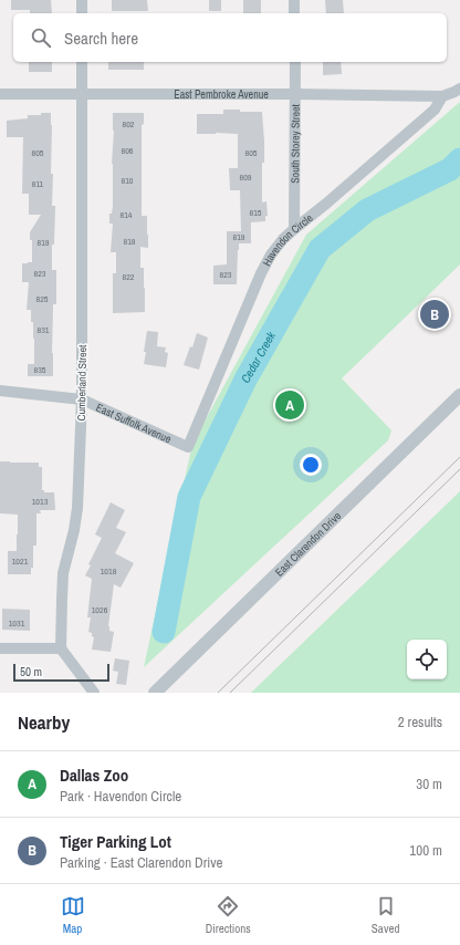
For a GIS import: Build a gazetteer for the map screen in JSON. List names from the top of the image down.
{
  "streets": {
    "street": [
      "East Pembroke Avenue",
      "South Storey Street",
      "Havendon Circle",
      "Cumberland Street",
      "East Suffolk Avenue",
      "East Clarendon Drive"
    ]
  },
  "crossings": [
    ["East Pembroke Avenue", "South Storey Street"],
    ["East Pembroke Avenue", "Havendon Circle"],
    ["East Pembroke Avenue", "Cumberland Street"],
    ["South Storey Street", "Havendon Circle"],
    ["Havendon Circle", "East Suffolk Avenue"],
    ["Cumberland Street", "East Suffolk Avenue"]
  ],
  "water": ["Cedar Creek"],
  "house_numbers": [
    "802",
    "806",
    "805",
    "805",
    "809",
    "810",
    "811",
    "815",
    "814",
    "819",
    "818",
    "819",
    "823",
    "823",
    "822",
    "825",
    "831",
    "835",
    "1013",
    "1021",
    "1018",
    "1026",
    "1031"
  ],
  "scale_bar": "50 m",
  "page": {
    "search": "Search here",
    "pins": ["B", "A"],
    "scale": "50 m",
    "heading": ["Nearby", "2 results"],
    "list": [
      {
        "mark": "A",
        "name": "Dallas Zoo",
        "note": "Park · Havendon Circle",
        "value": "30 m"
      },
      {
        "mark": "B",
        "name": "Tiger Parking Lot",
        "note": "Parking · East Clarendon Drive",
        "value": "100 m"
      }
    ],
    "nav": ["Map", "Directions", "Saved"]
  }
}
